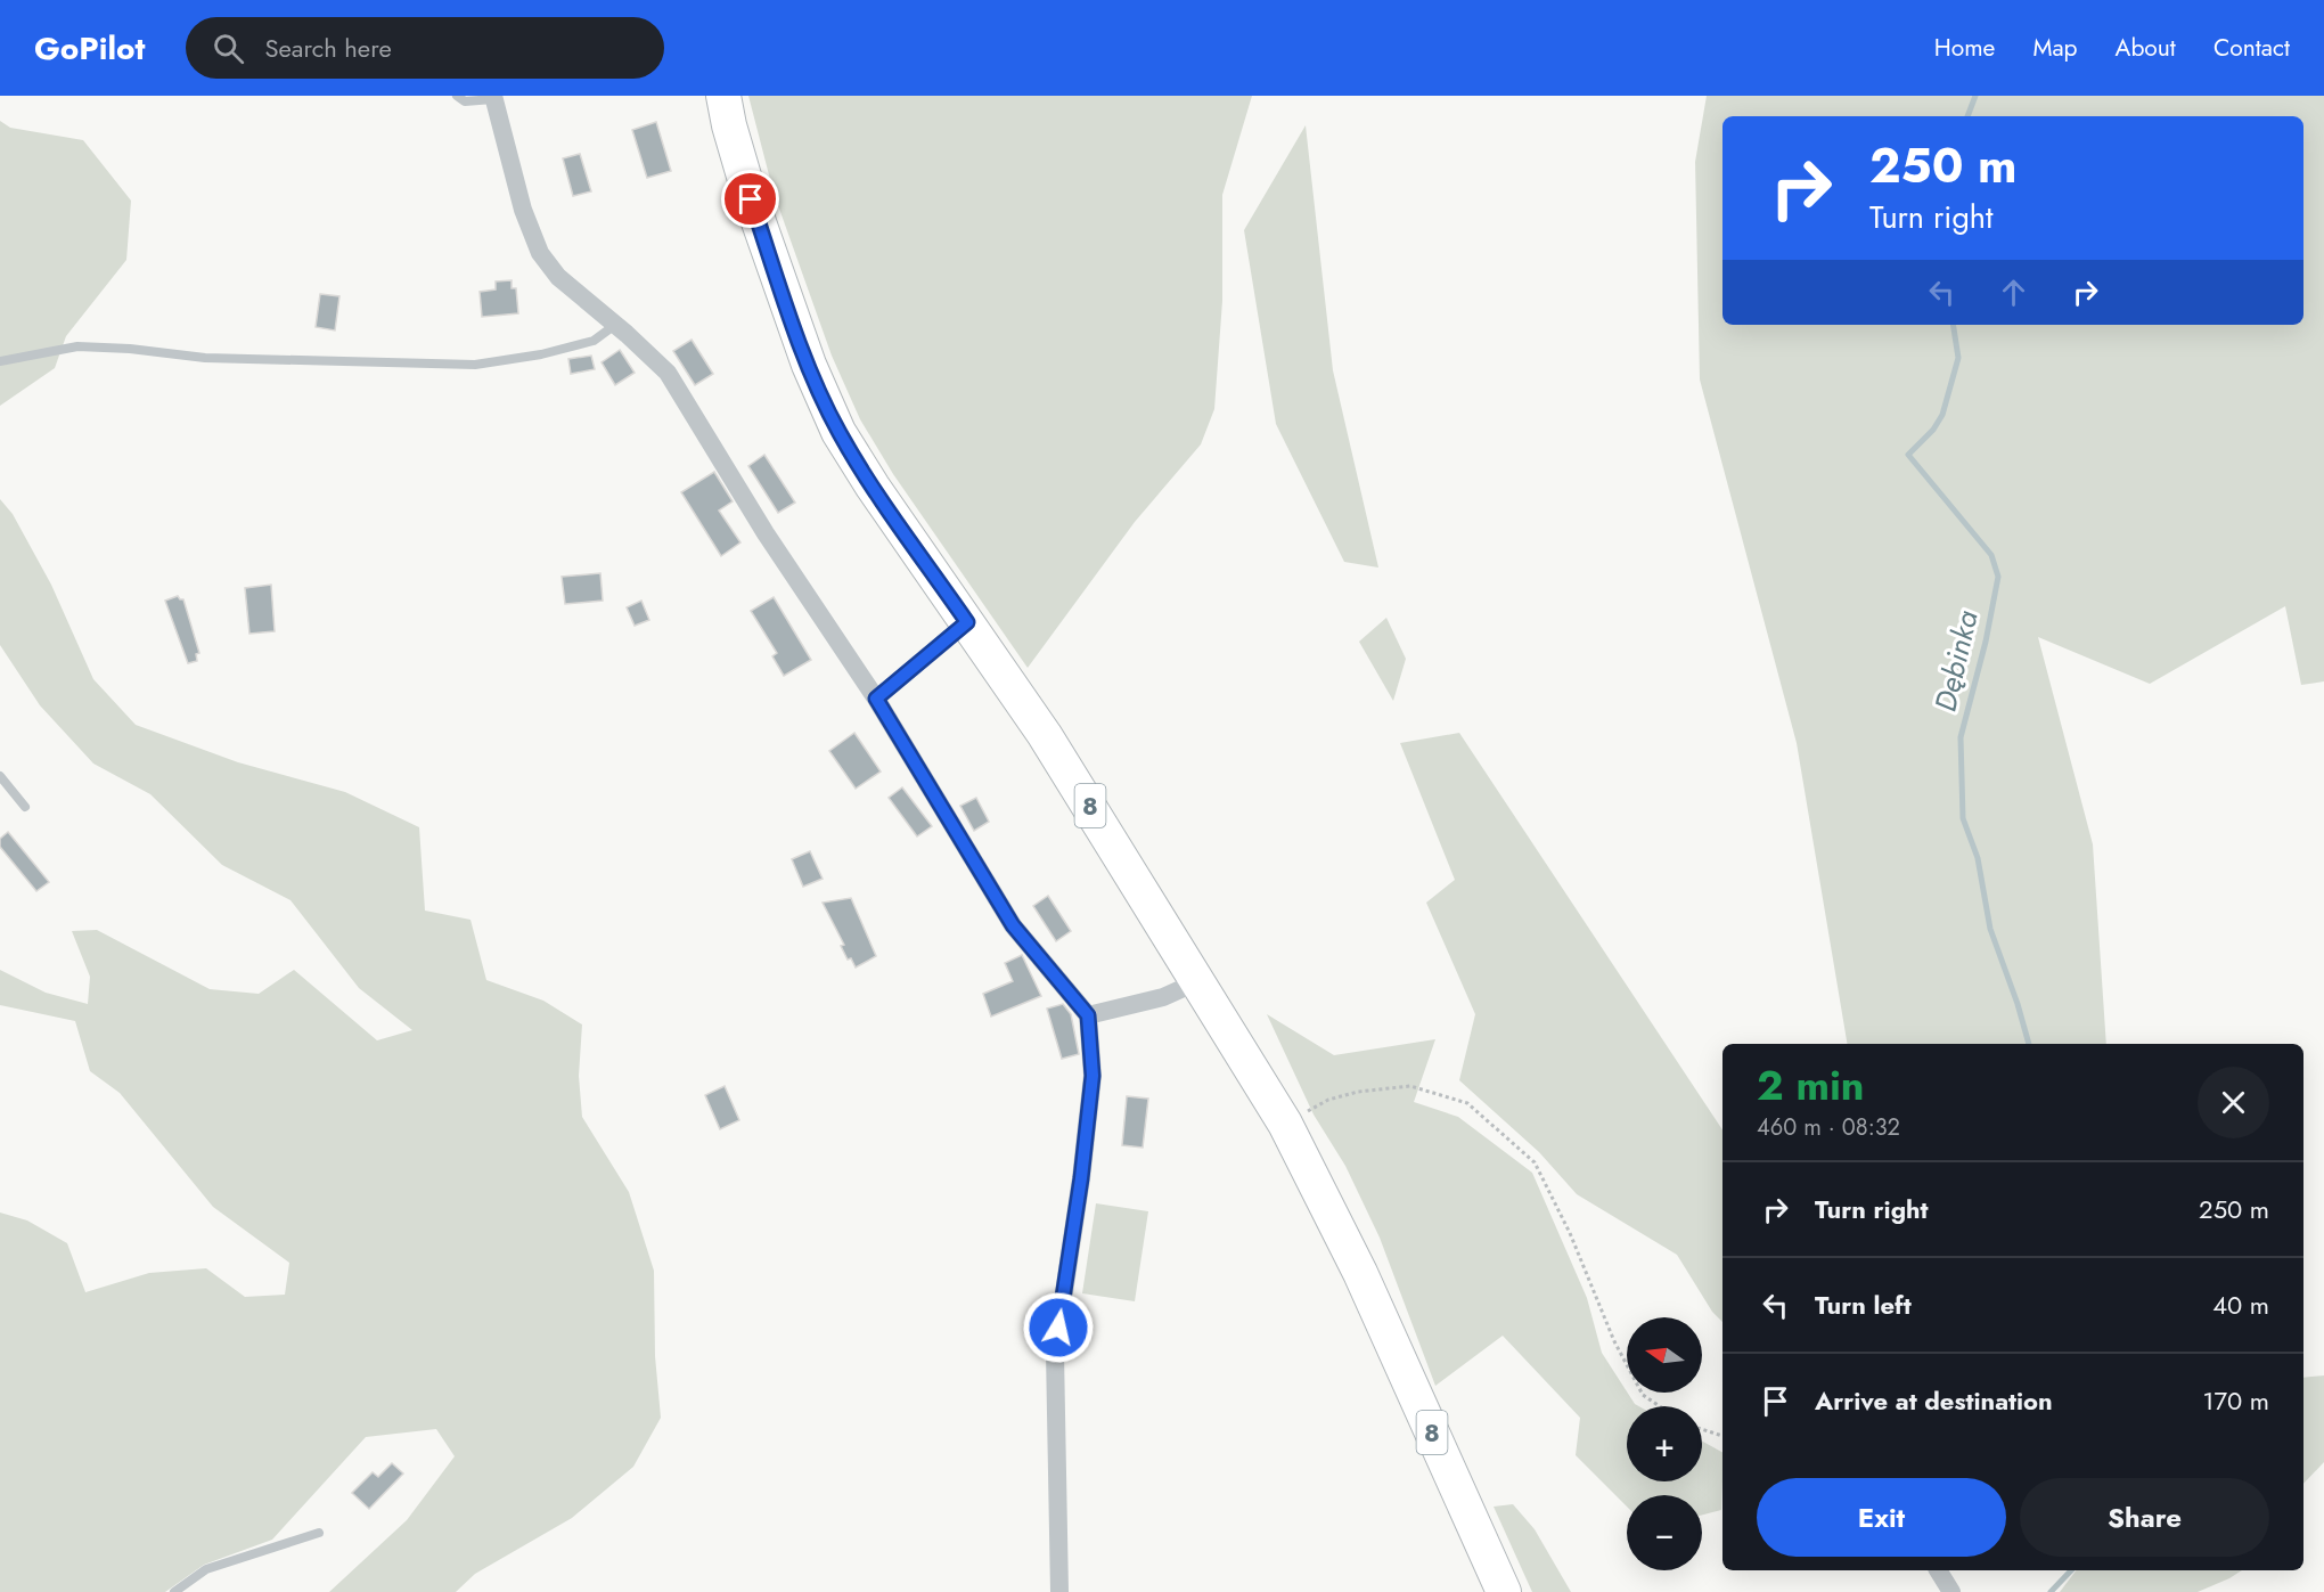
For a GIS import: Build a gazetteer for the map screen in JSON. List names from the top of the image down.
{
  "streets": {
    "highway": ["8"]
  },
  "water": ["Dębinka"],
  "north": "left",
  "page": {
    "header": "GoPilot",
    "search": "Search here",
    "nav": [
      "Home",
      "Map",
      "About",
      "Contact"
    ],
    "turn": ["250 m", "Turn right"],
    "heading": ["2 min", "460 m · 08:32"],
    "list": [
      {
        "name": "Turn right",
        "value": "250 m"
      },
      {
        "name": "Turn left",
        "value": "40 m"
      },
      {
        "name": "Arrive at destination",
        "value": "170 m"
      }
    ],
    "map_buttons": ["+", "−"],
    "buttons": ["Exit", "Share"]
  }
}
